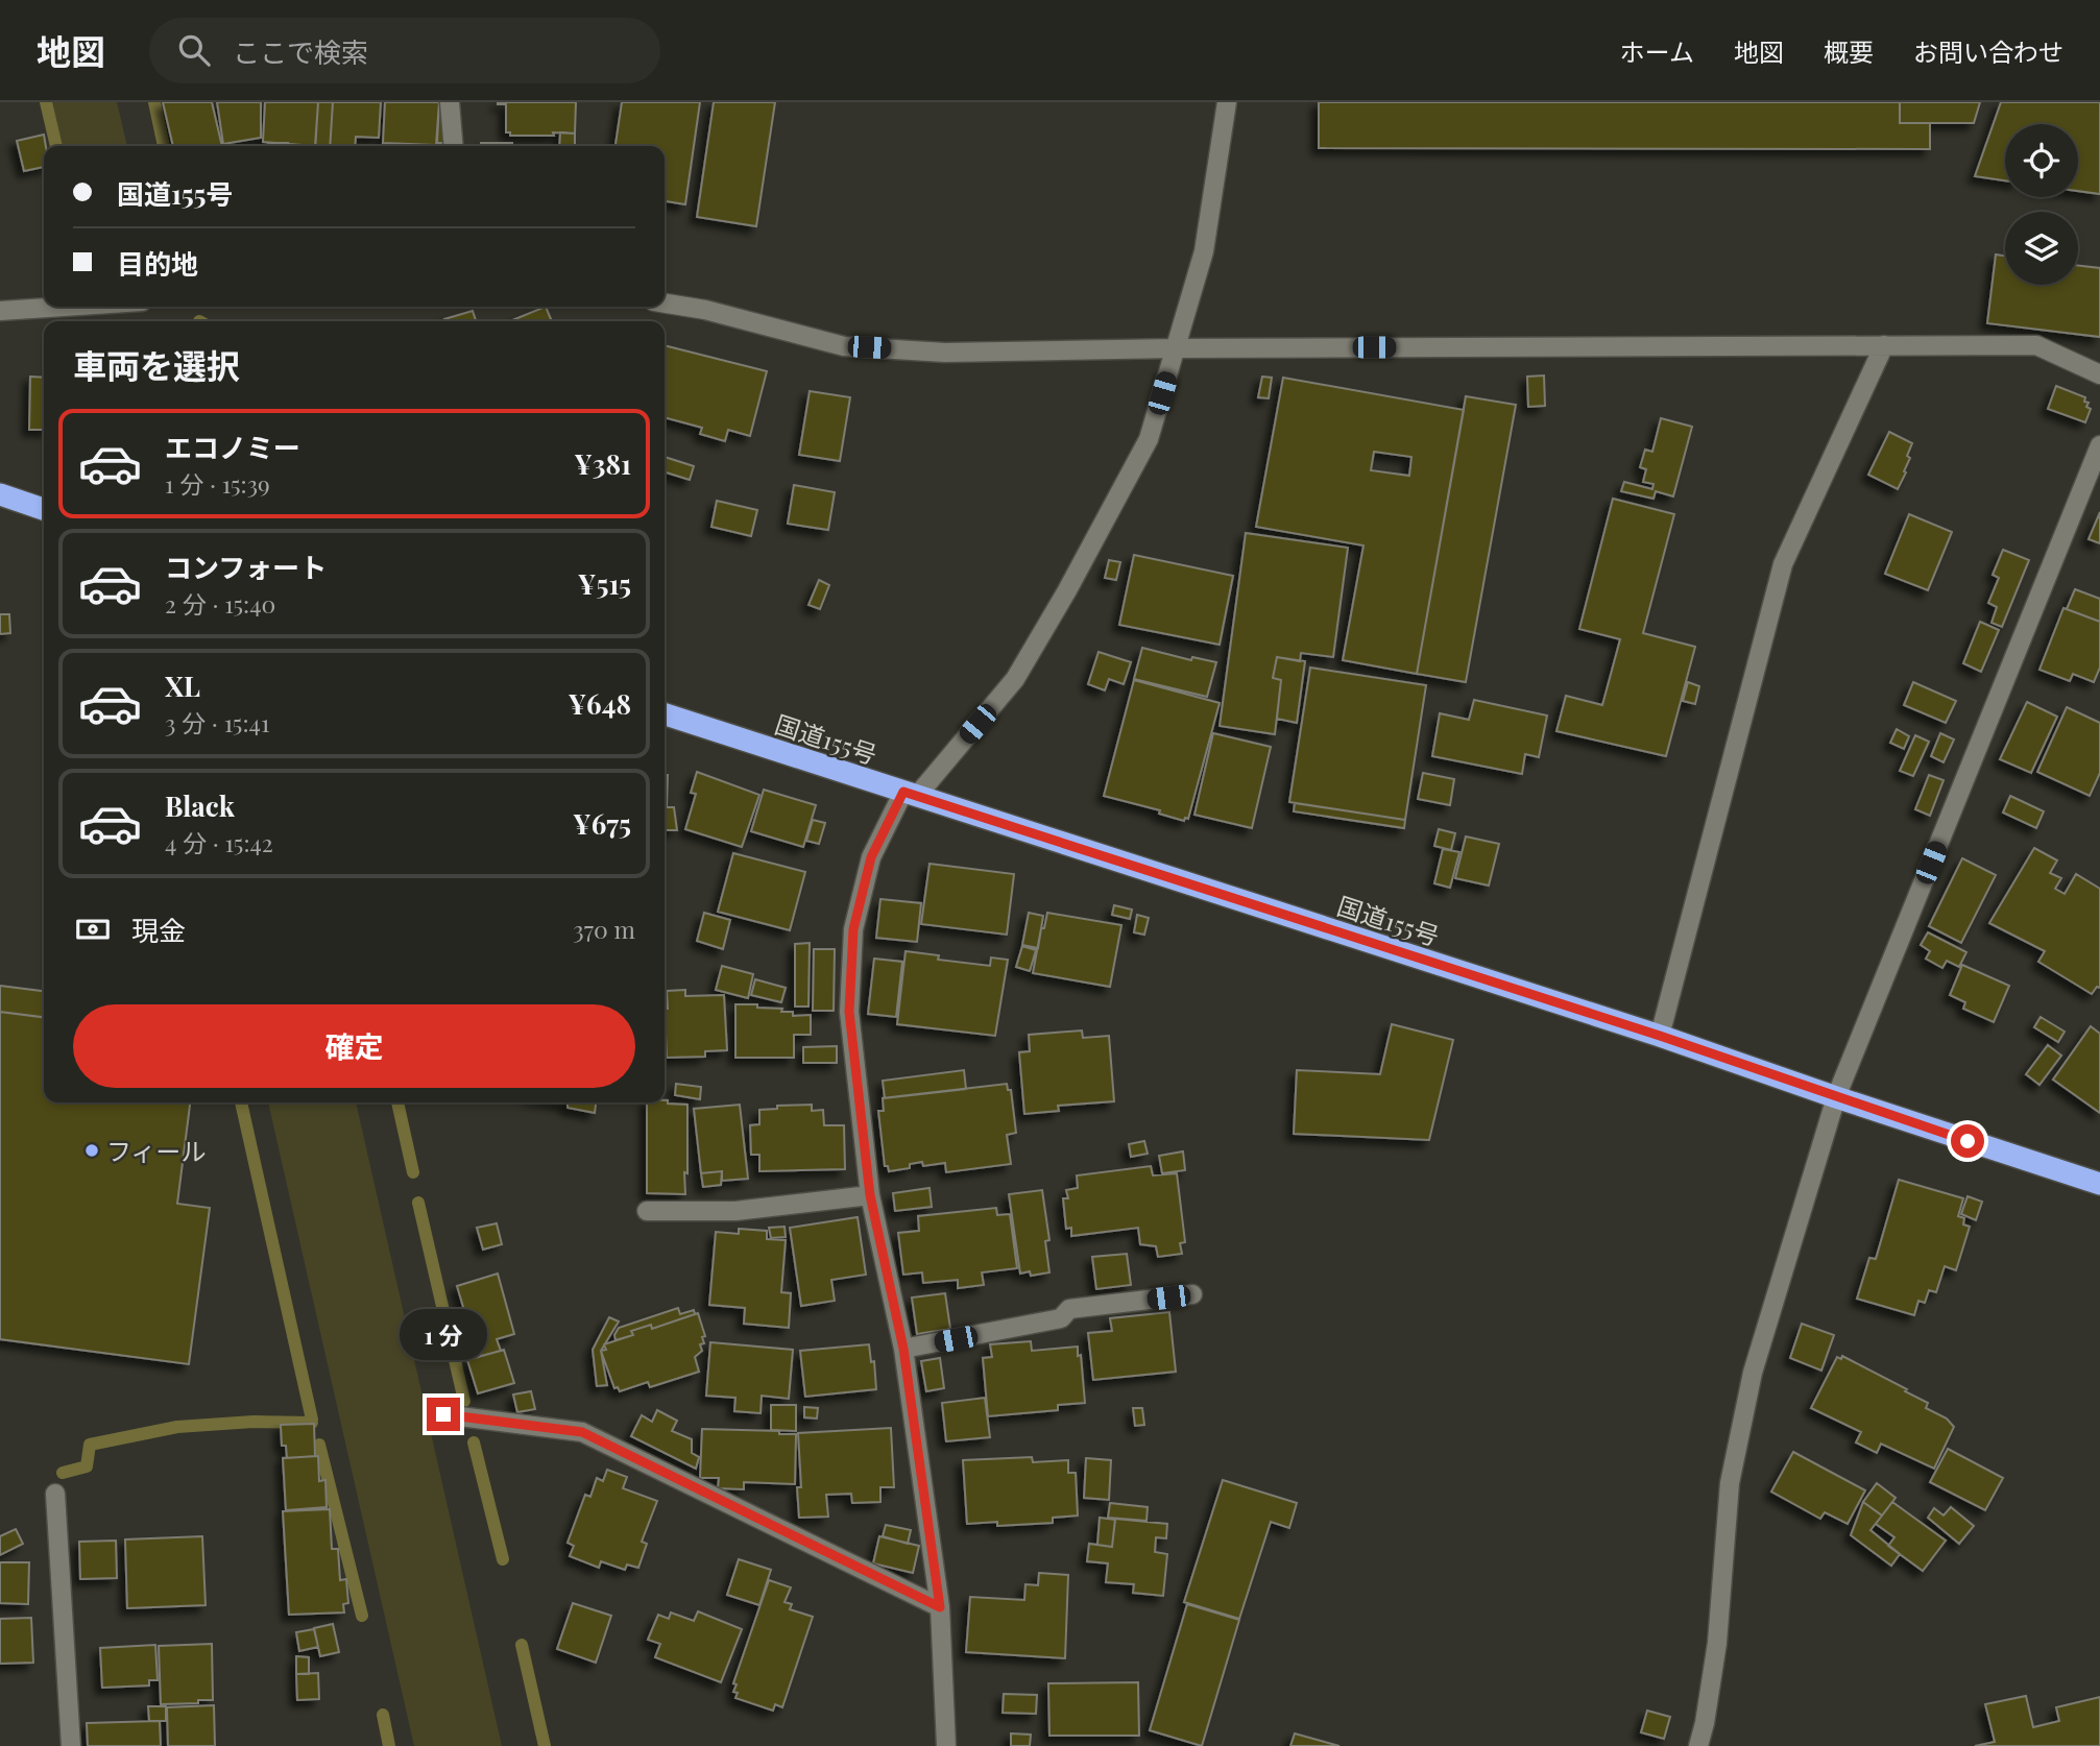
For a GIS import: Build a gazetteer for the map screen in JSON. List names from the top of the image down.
{
  "streets": {
    "highway": ["国道155号"]
  },
  "places": ["フィール"],
  "page": {
    "header": "地図",
    "search": "ここで検索",
    "nav": [
      "ホーム",
      "地図",
      "概要",
      "お問い合わせ"
    ],
    "banner": ["国道155号", "目的地"],
    "heading": "車両を選択",
    "list": [
      {
        "name": "エコノミー",
        "note": "1 分 · 15:39",
        "value": "¥381"
      },
      {
        "name": "コンフォート",
        "note": "2 分 · 15:40",
        "value": "¥515"
      },
      {
        "name": "XL",
        "note": "3 分 · 15:41",
        "value": "¥648"
      },
      {
        "name": "Black",
        "note": "4 分 · 15:42",
        "value": "¥675"
      }
    ],
    "pay": ["現金", "370 m"],
    "buttons": "確定",
    "bubble": "1 分"
  }
}
